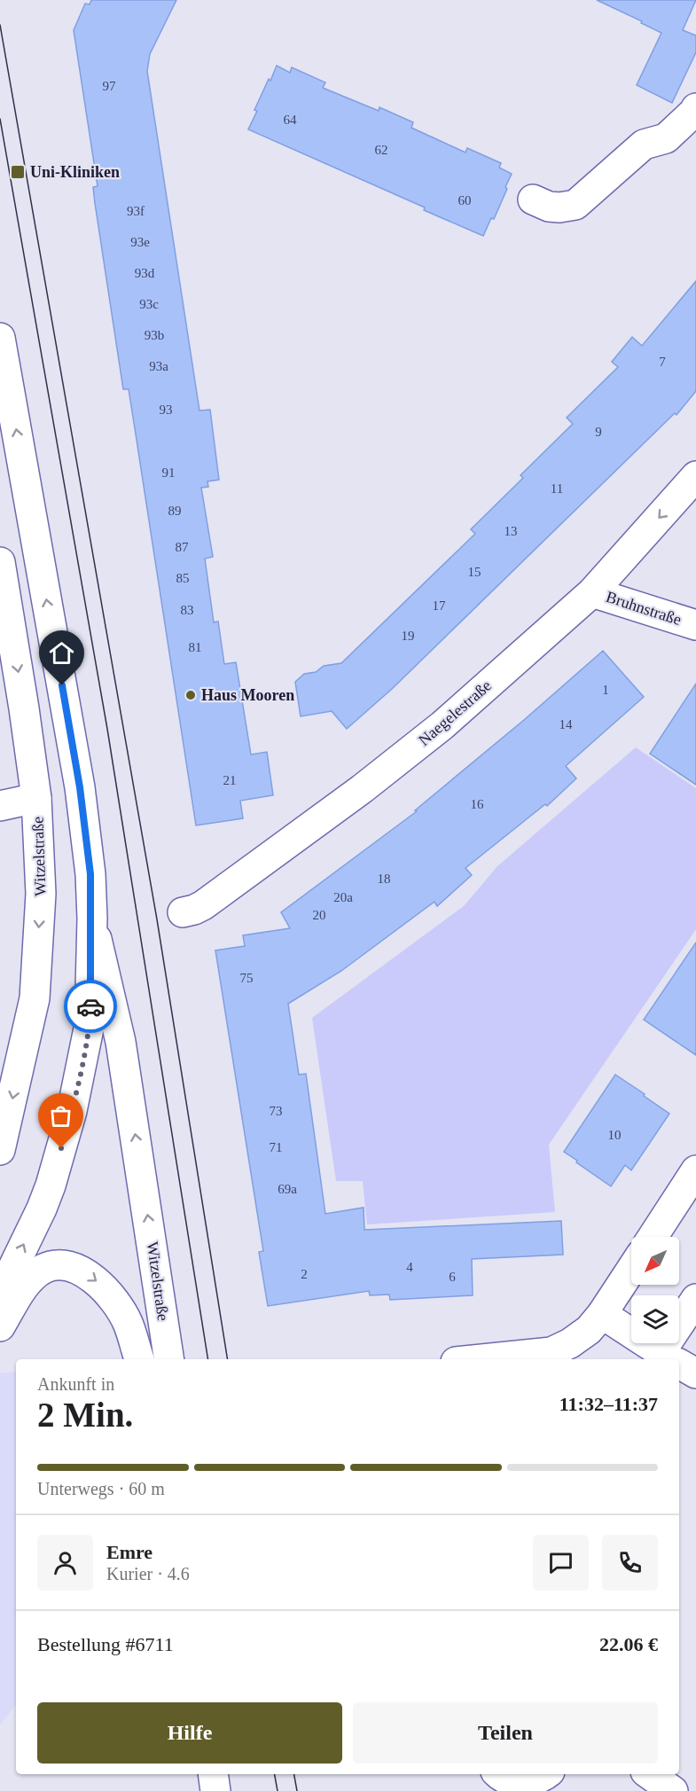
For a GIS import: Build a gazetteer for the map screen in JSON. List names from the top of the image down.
{
  "streets": {
    "street": ["Bruhnstraße", "Naegelestraße", "Witzelstraße"]
  },
  "crossings": [
    ["Bruhnstraße", "Naegelestraße"]
  ],
  "places": {
    "transit": ["Uni-Kliniken"],
    "other": ["Haus Mooren"]
  },
  "house_numbers": [
    "97",
    "64",
    "62",
    "60",
    "93f",
    "93e",
    "93d",
    "93c",
    "93b",
    "7",
    "93a",
    "93",
    "9",
    "91",
    "11",
    "89",
    "13",
    "87",
    "15",
    "85",
    "17",
    "83",
    "19",
    "81",
    "1",
    "14",
    "21",
    "16",
    "18",
    "20a",
    "20",
    "75",
    "73",
    "10",
    "71",
    "69a",
    "4",
    "2",
    "6"
  ],
  "north": "bottom left",
  "page": {
    "heading": ["2 Min.", "Ankunft in", "11:32–11:37"],
    "panel": [
      "Emre",
      "Kurier · 4.6",
      "Bestellung #6711",
      "22.06 €"
    ],
    "bar": "Unterwegs · 60 m",
    "buttons": ["Hilfe", "Teilen"]
  }
}
